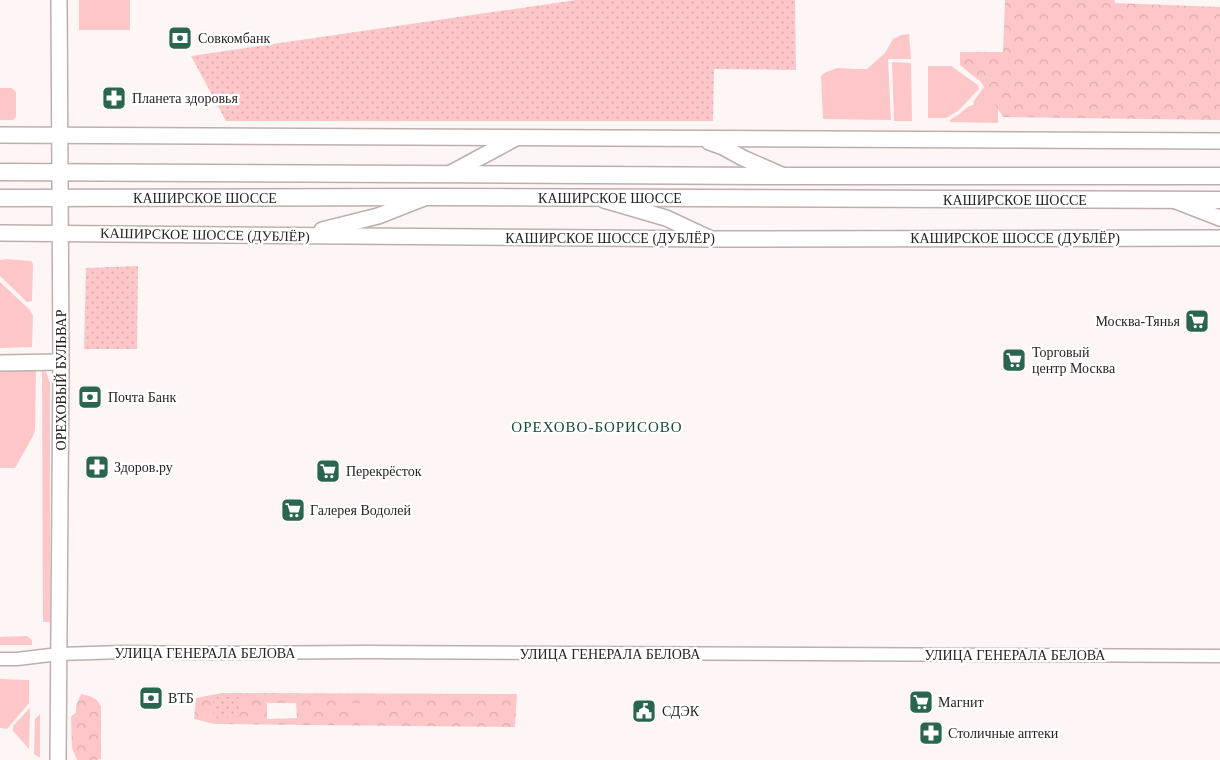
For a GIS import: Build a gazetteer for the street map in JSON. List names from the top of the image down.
{
  "streets": {
    "main road": ["КАШИРСКОЕ ШОССЕ", "КАШИРСКОЕ ШОССЕ (ДУБЛЁР)", "ОРЕХОВЫЙ БУЛЬВАР"],
    "street": ["УЛИЦА ГЕНЕРАЛА БЕЛОВА"]
  },
  "crossings": [
    ["КАШИРСКОЕ ШОССЕ", "ОРЕХОВЫЙ БУЛЬВАР"],
    ["КАШИРСКОЕ ШОССЕ (ДУБЛЁР)", "ОРЕХОВЫЙ БУЛЬВАР"],
    ["ОРЕХОВЫЙ БУЛЬВАР", "УЛИЦА ГЕНЕРАЛА БЕЛОВА"]
  ],
  "districts": ["ОРЕХОВО-БОРИСОВО"],
  "places": {
    "bank": ["Совкомбанк", "Почта Банк", "ВТБ"],
    "pharmacy": ["Планета здоровья", "Здоров.ру", "Столичные аптеки"],
    "supermarket": [
      "Москва-Тянья",
      "Торговый центр Москва",
      "Перекрёсток",
      "Галерея Водолей",
      "Магнит"
    ],
    "public building": ["СДЭК"]
  }
}
